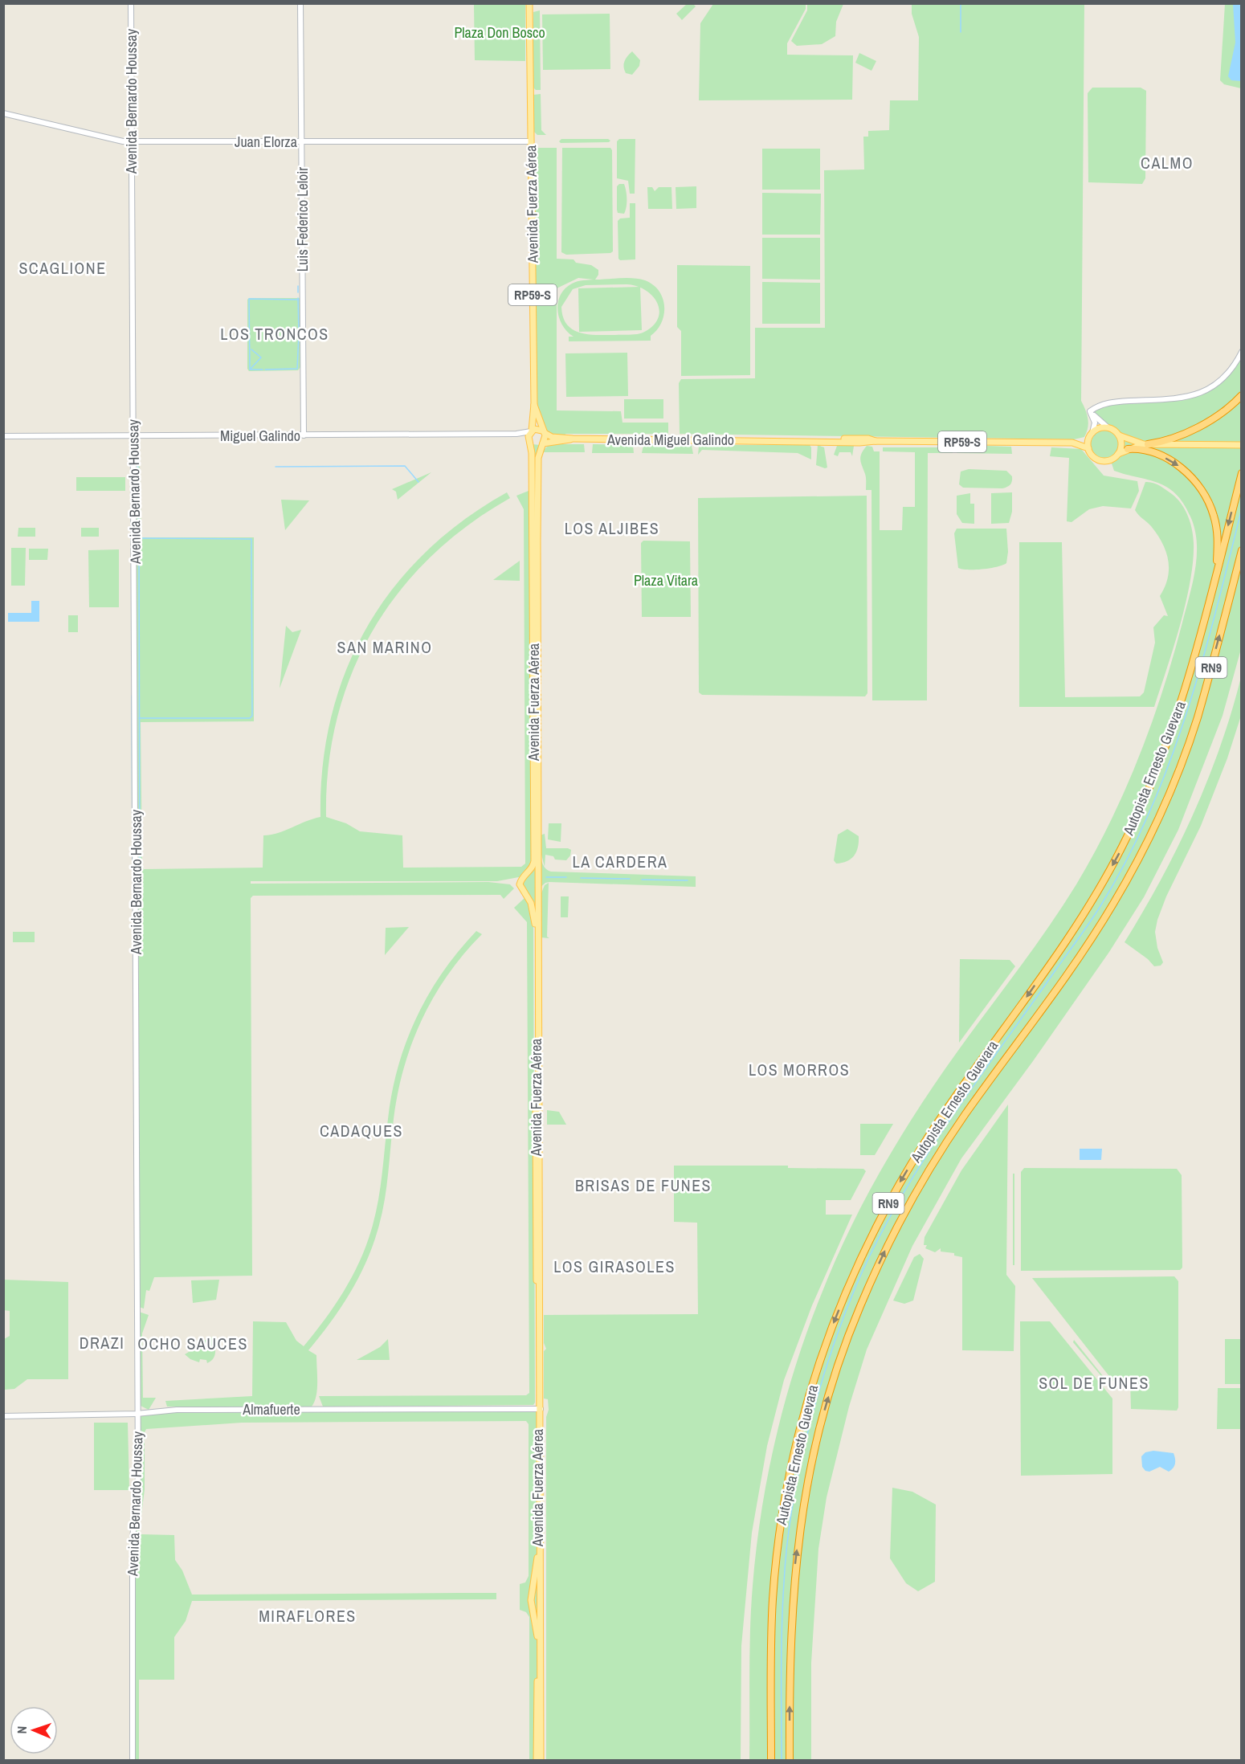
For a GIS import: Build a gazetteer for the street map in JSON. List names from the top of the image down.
{
  "streets": {
    "highway": ["RN9", "Autopista Ernesto Guevara"],
    "main road": [
      "Avenida Bernardo Houssay",
      "Juan Elorza",
      "Avenida Fuerza Aérea",
      "Luis Federico Leloir",
      "RP59-S",
      "Miguel Galindo",
      "Avenida Miguel Galindo",
      "Almafuerte"
    ]
  },
  "crossings": [
    ["Avenida Bernardo Houssay", "Juan Elorza"],
    ["Avenida Bernardo Houssay", "Miguel Galindo"],
    ["Avenida Bernardo Houssay", "Almafuerte"],
    ["Juan Elorza", "Avenida Fuerza Aérea"],
    ["Juan Elorza", "Luis Federico Leloir"],
    ["Avenida Fuerza Aérea", "RP59-S"],
    ["Avenida Fuerza Aérea", "Miguel Galindo"],
    ["Avenida Fuerza Aérea", "Avenida Miguel Galindo"],
    ["Avenida Fuerza Aérea", "Almafuerte"],
    ["Luis Federico Leloir", "Miguel Galindo"],
    ["RP59-S", "Miguel Galindo"],
    ["RP59-S", "Avenida Miguel Galindo"],
    ["Miguel Galindo", "Avenida Miguel Galindo"]
  ],
  "districts": [
    "CALMO",
    "SCAGLIONE",
    "LOS TRONCOS",
    "LOS ALJIBES",
    "SAN MARINO",
    "LA CARDERA",
    "LOS MORROS",
    "CADAQUES",
    "BRISAS DE FUNES",
    "LOS GIRASOLES",
    "DRAZI",
    "OCHO SAUCES",
    "SOL DE FUNES",
    "MIRAFLORES"
  ],
  "parks": ["Plaza Don Bosco", "Plaza Vitara"],
  "north": "left"
}
